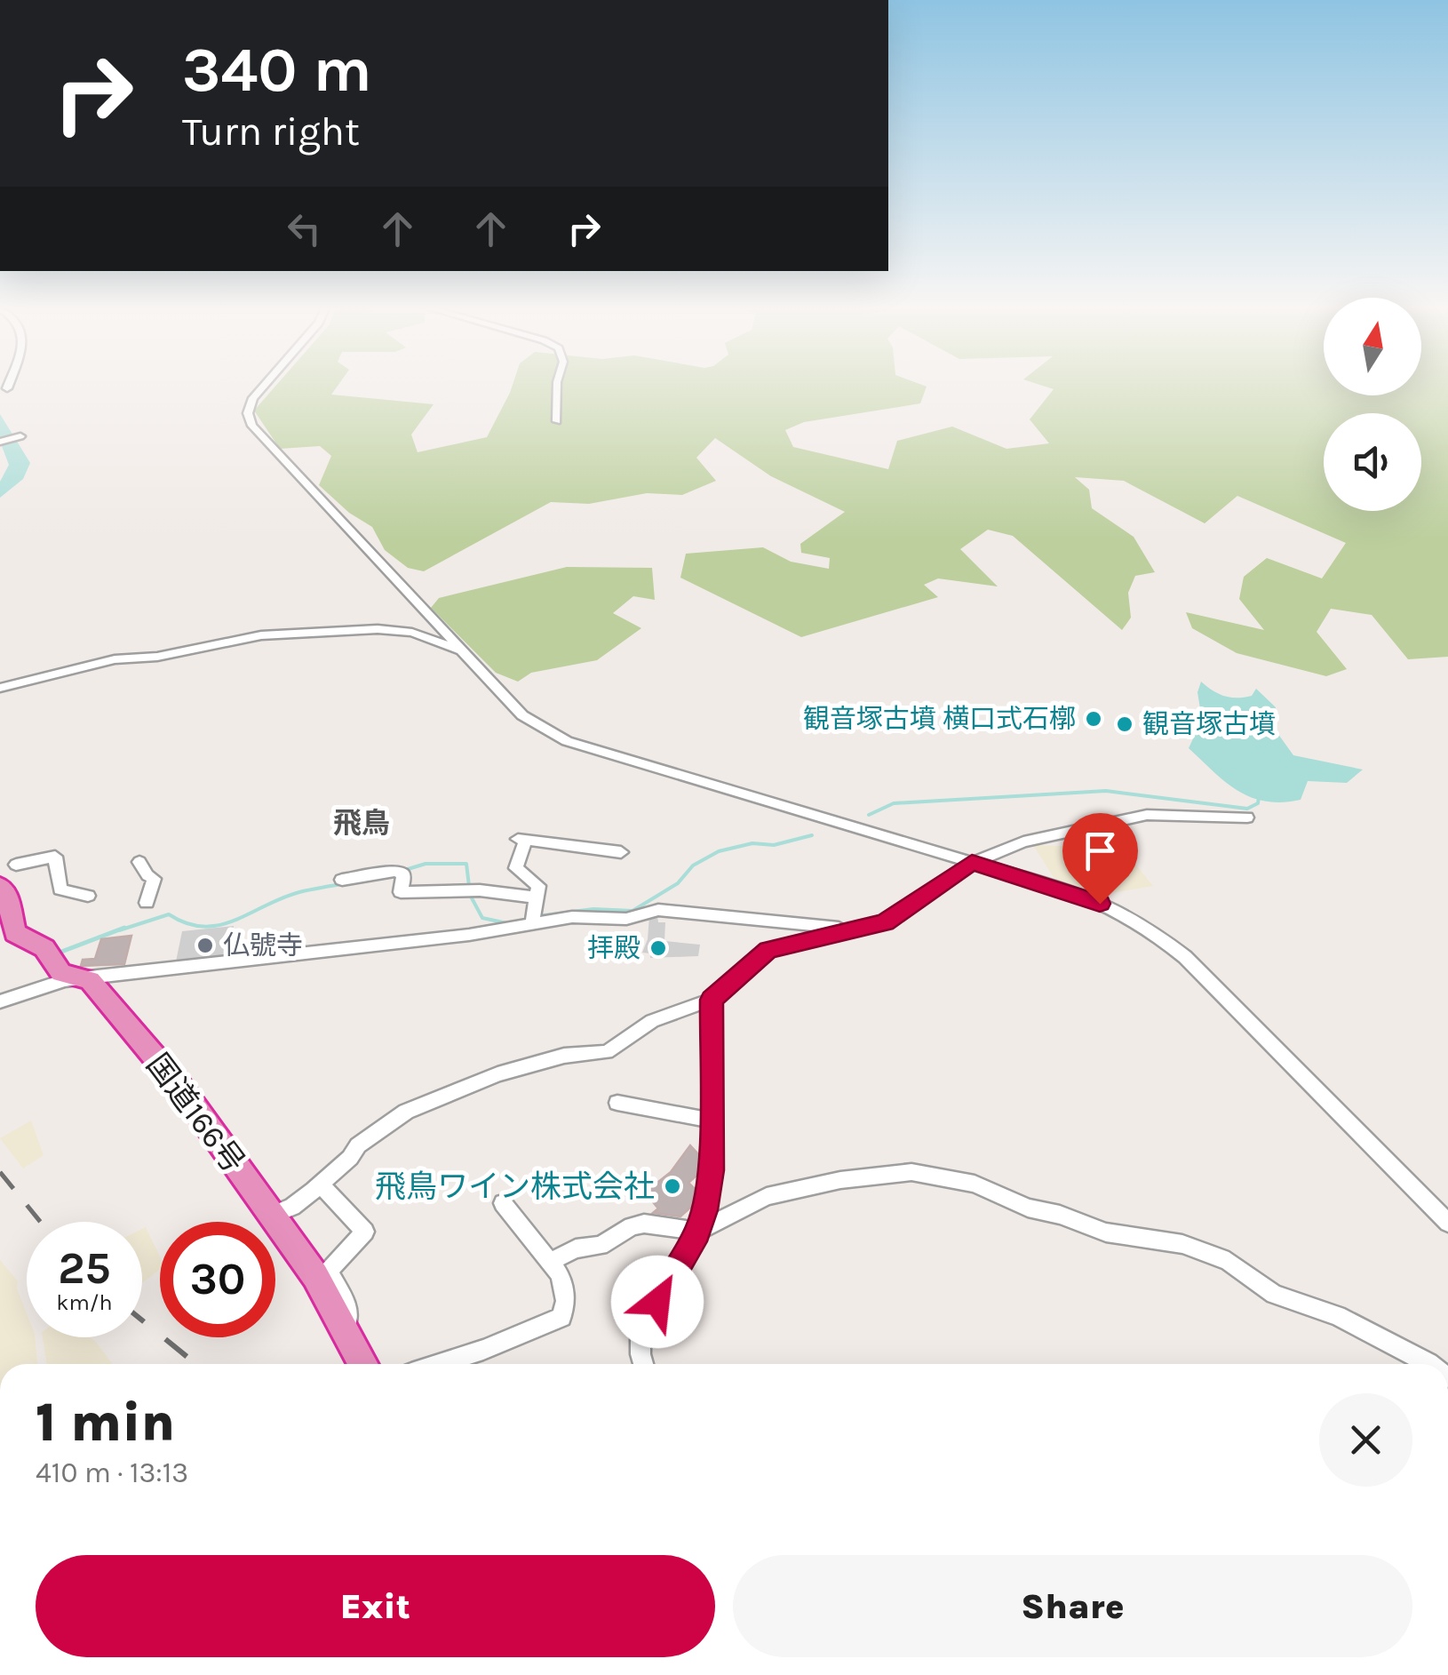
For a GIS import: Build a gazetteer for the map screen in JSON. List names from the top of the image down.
{
  "streets": {
    "highway": ["国道166号"]
  },
  "districts": ["飛鳥"],
  "places": [
    "観音塚古墳 横口式石槨",
    "観音塚古墳",
    "仏號寺",
    "拝殿",
    "飛鳥ワイン株式会社"
  ],
  "north": "top",
  "page": {
    "turn": ["340 m", "Turn right"],
    "speed": "25 km/h",
    "limit": "30",
    "heading": ["1 min", "410 m · 13:13"],
    "buttons": ["Exit", "Share"]
  }
}
